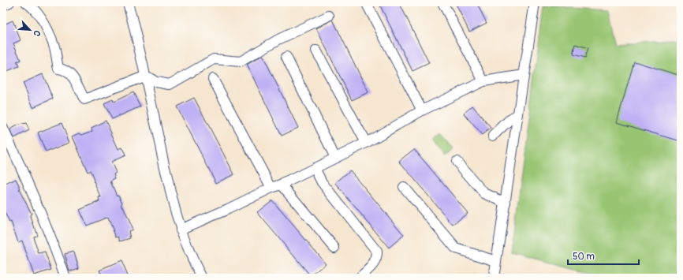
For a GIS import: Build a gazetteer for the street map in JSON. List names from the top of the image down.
{
  "scale_bar": "50 m",
  "north": "bottom right"
}
